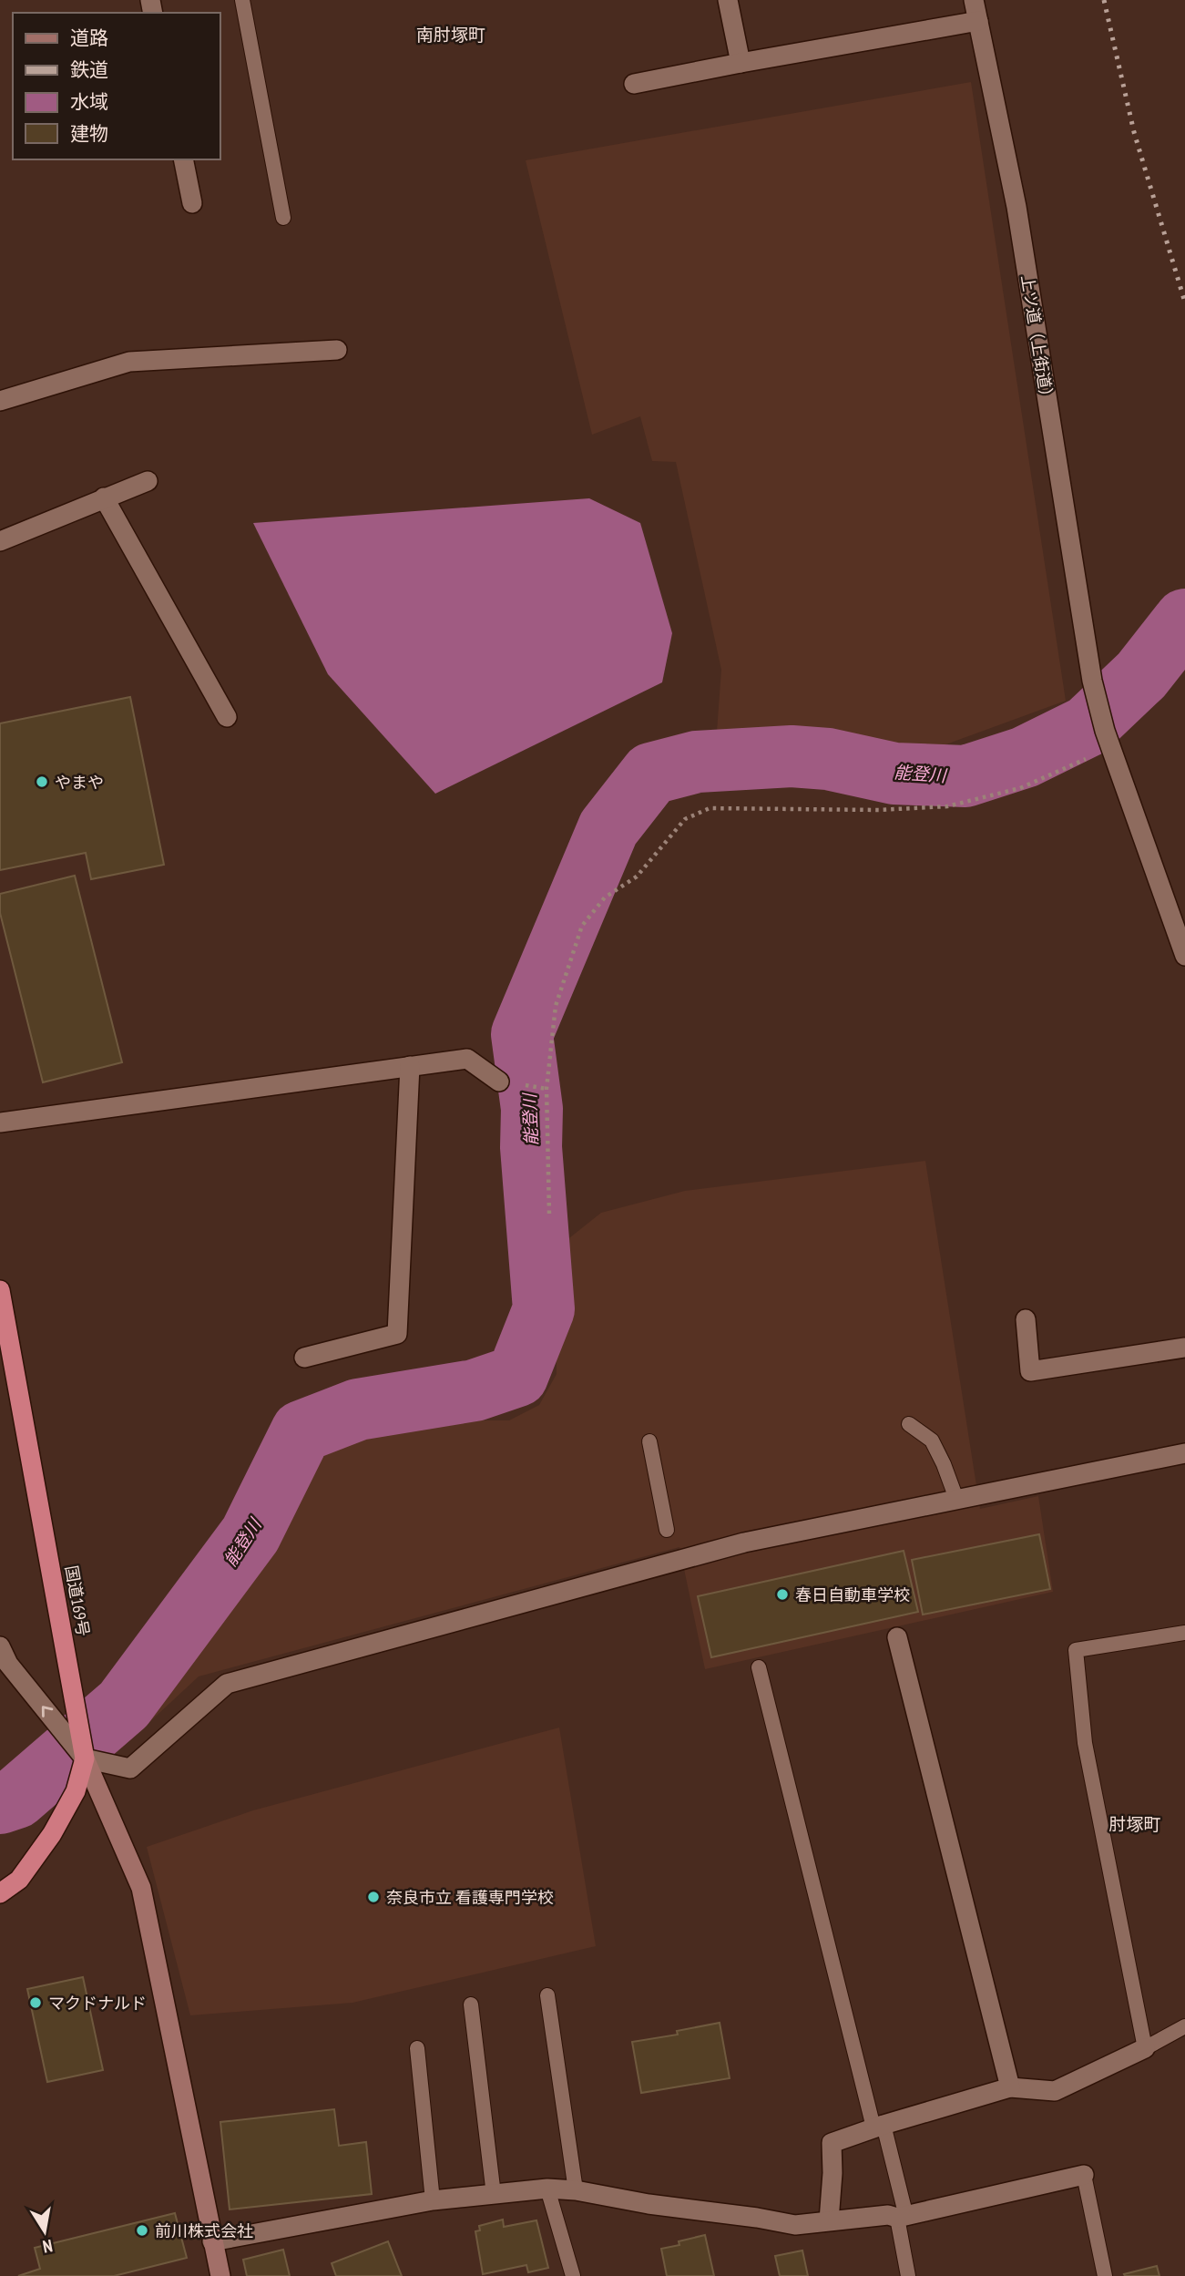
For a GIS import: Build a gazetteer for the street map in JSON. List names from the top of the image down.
{
  "streets": {
    "highway": ["国道169号"],
    "street": ["上ツ道（上街道）"]
  },
  "districts": ["南肘塚町", "肘塚町"],
  "water": ["能登川"],
  "places": [
    "やまや",
    "春日自動車学校",
    "奈良市立 看護専門学校",
    "マクドナルド",
    "前川株式会社"
  ],
  "legend": [
    "道路",
    "鉄道",
    "水域",
    "建物"
  ],
  "north": "bottom"
}
